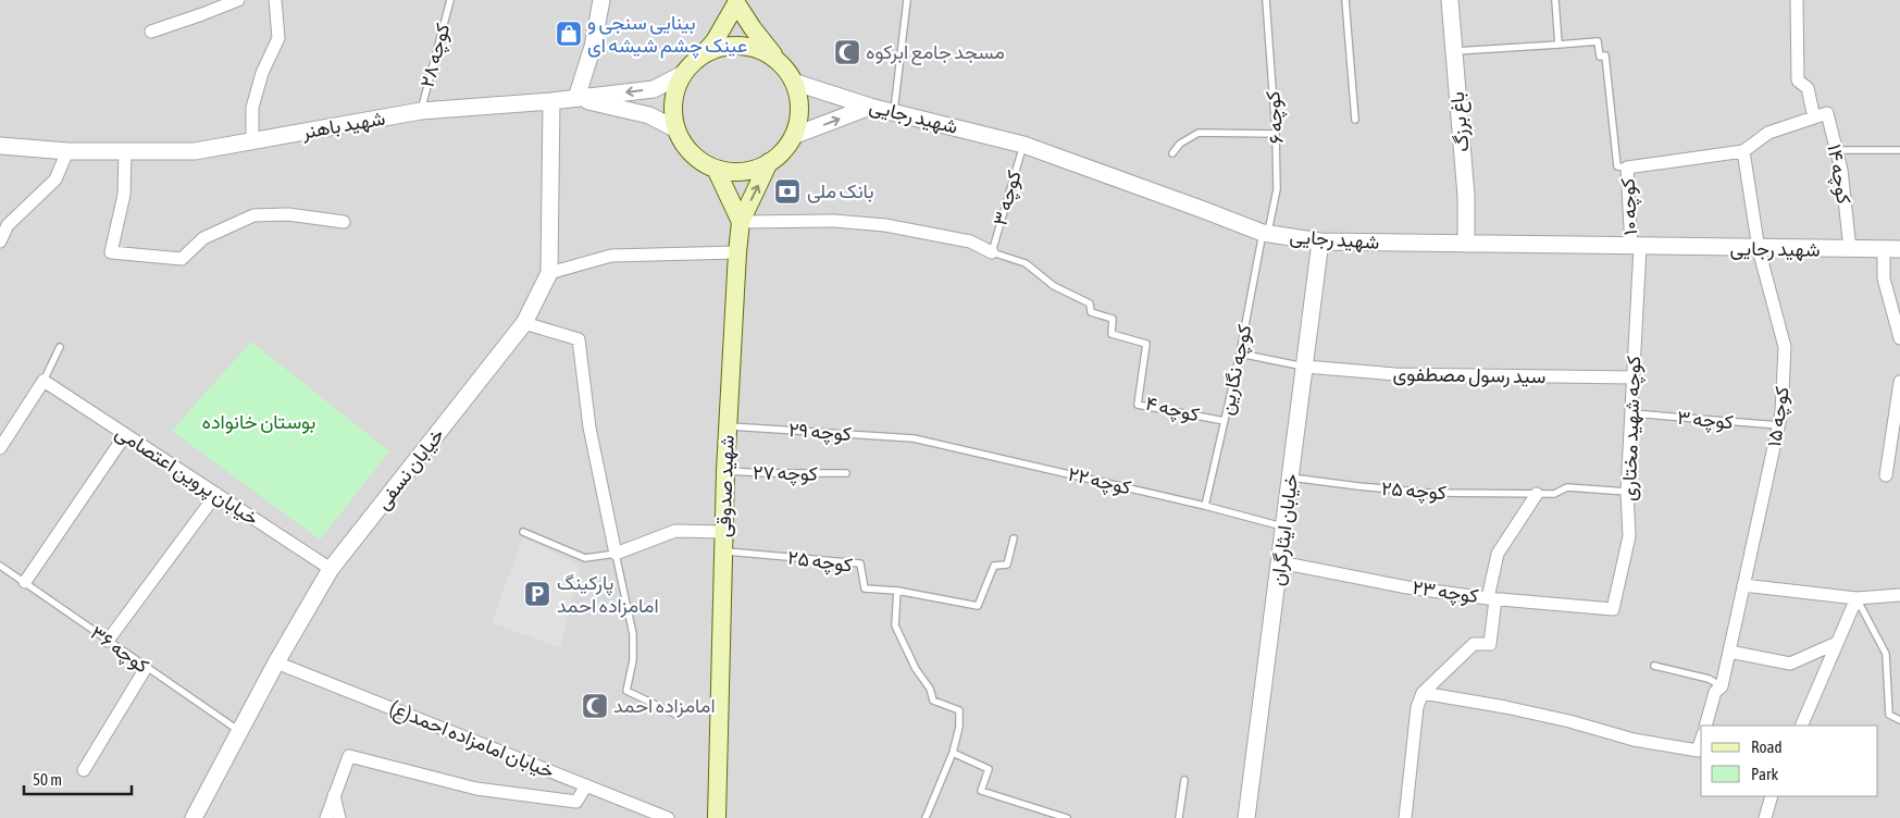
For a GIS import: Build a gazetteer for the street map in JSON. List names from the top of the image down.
{
  "streets": {
    "main road": ["شهید صدوقی"],
    "street": [
      "شهید رجایی",
      "باغ برزگ",
      "شهید باهنر",
      "کوچه ۱۴",
      "کوچه ۱۰",
      "سید رسول مصطفوی",
      "کوچه ۱۵",
      "کوچه شهید مختاری",
      "خیابان نسفی",
      "خیابان پروین اعتصامی",
      "خیابان ایثارگران",
      "کوچه ۲۳",
      "خیابان امامزاده احمد(ع)"
    ],
    "lane": [
      "کوچه ۲۸",
      "کوچه ۶",
      "کوچه ۳",
      "کوچه نگارین",
      "کوچه ۴",
      "کوچه ۲۹",
      "کوچه ۲۷",
      "کوچه ۲۲",
      "کوچه ۲۵",
      "کوچه ۳۶"
    ]
  },
  "crossings": [
    ["کوچه ۲۸", "شهید باهنر"],
    ["شهید رجایی", "کوچه ۶"],
    ["شهید رجایی", "باغ برزگ"],
    ["شهید رجایی", "شهید باهنر"],
    ["شهید رجایی", "کوچه ۱۴"],
    ["شهید رجایی", "کوچه ۳"],
    ["شهید رجایی", "کوچه ۱۰"],
    ["شهید رجایی", "کوچه نگارین"],
    ["شهید رجایی", "کوچه ۱۵"],
    ["شهید رجایی", "کوچه شهید مختاری"],
    ["شهید رجایی", "شهید صدوقی"],
    ["شهید رجایی", "خیابان ایثارگران"],
    ["کوچه ۶", "کوچه نگارین"],
    ["شهید باهنر", "خیابان نسفی"],
    ["شهید باهنر", "شهید صدوقی"],
    ["کوچه ۳", "کوچه ۴"],
    ["کوچه ۳", "کوچه ۱۵"],
    ["کوچه ۳", "کوچه شهید مختاری"],
    ["کوچه ۱۰", "کوچه شهید مختاری"],
    ["کوچه نگارین", "کوچه ۴"],
    ["کوچه نگارین", "کوچه ۲۲"],
    ["سید رسول مصطفوی", "کوچه شهید مختاری"],
    ["سید رسول مصطفوی", "خیابان ایثارگران"],
    ["کوچه شهید مختاری", "کوچه ۲۵"],
    ["کوچه شهید مختاری", "کوچه ۲۳"],
    ["کوچه ۲۹", "کوچه ۲۲"],
    ["کوچه ۲۹", "شهید صدوقی"],
    ["خیابان نسفی", "خیابان پروین اعتصامی"],
    ["خیابان نسفی", "کوچه ۳۶"],
    ["خیابان نسفی", "خیابان امامزاده احمد(ع)"],
    ["کوچه ۲۷", "شهید صدوقی"],
    ["کوچه ۲۲", "خیابان ایثارگران"],
    ["شهید صدوقی", "کوچه ۲۵"],
    ["کوچه ۲۵", "خیابان ایثارگران"],
    ["خیابان ایثارگران", "کوچه ۲۳"]
  ],
  "parks": ["بوستان خانواده"],
  "places": {
    "shop": ["بینایی سنجی و عینک چشم شیشه ای"],
    "mosque": ["مسجد جامع ابرکوه", "امامزاده احمد"],
    "bank": ["بانک ملی"],
    "parking": ["پارکینگ امامزاده احمد"]
  },
  "legend": ["Road", "Park"],
  "scale_bar": "50 m"
}
